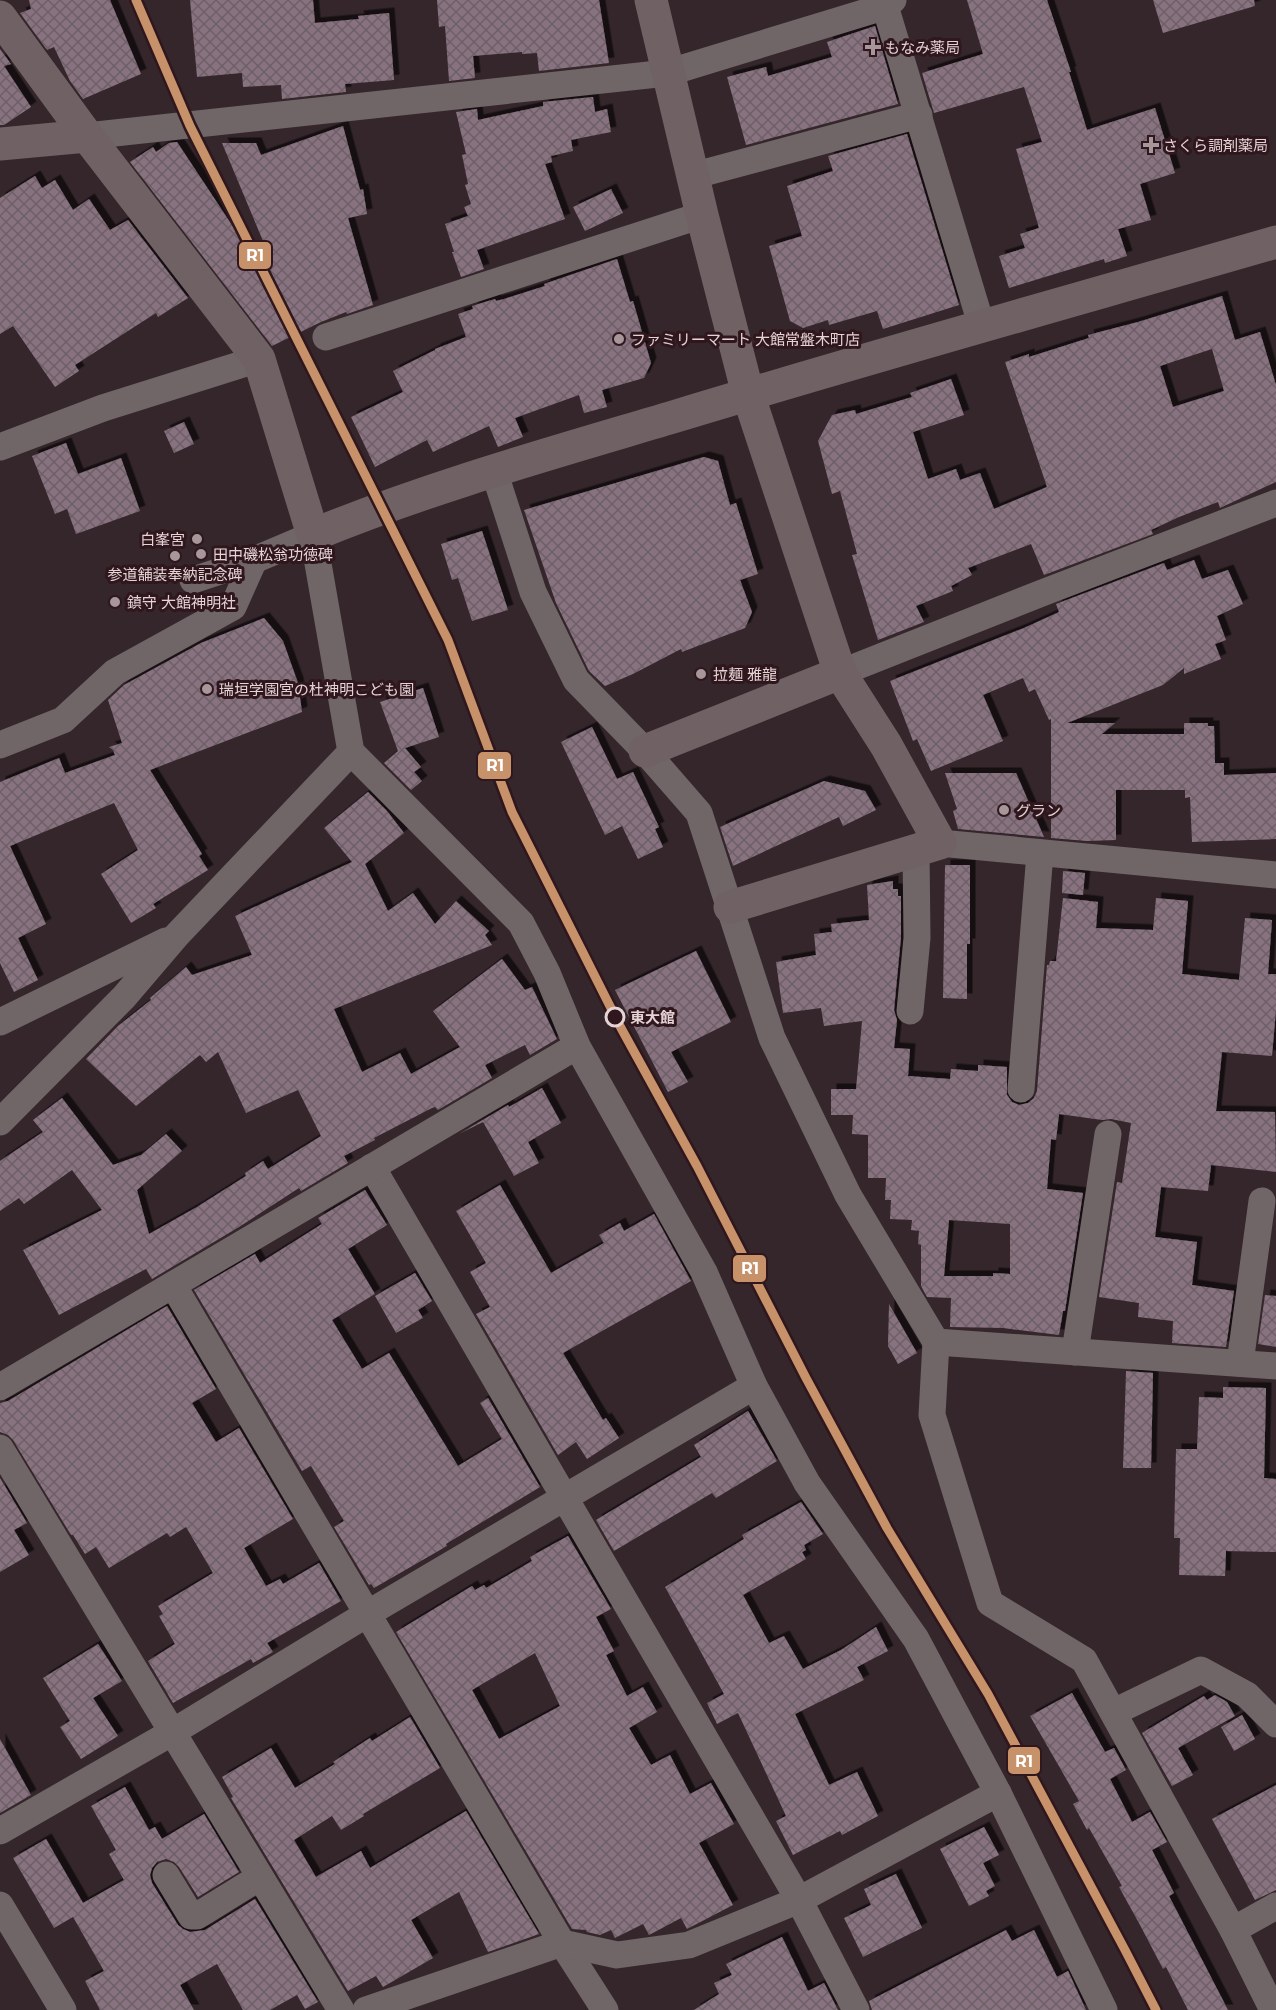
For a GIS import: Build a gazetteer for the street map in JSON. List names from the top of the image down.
{
  "places": {
    "health": ["もなみ薬局", "さくら調剤薬局"],
    "other": [
      "ファミリーマート 大館常盤木町店",
      "白峯宮",
      "田中磯松翁功徳碑",
      "参道舗装奉納記念碑",
      "鎮守 大館神明社",
      "拉麺 雅龍",
      "瑞垣学園宮の杜神明こども園",
      "グラン",
      "東大館"
    ]
  },
  "lines": ["transit line R1"]
}
